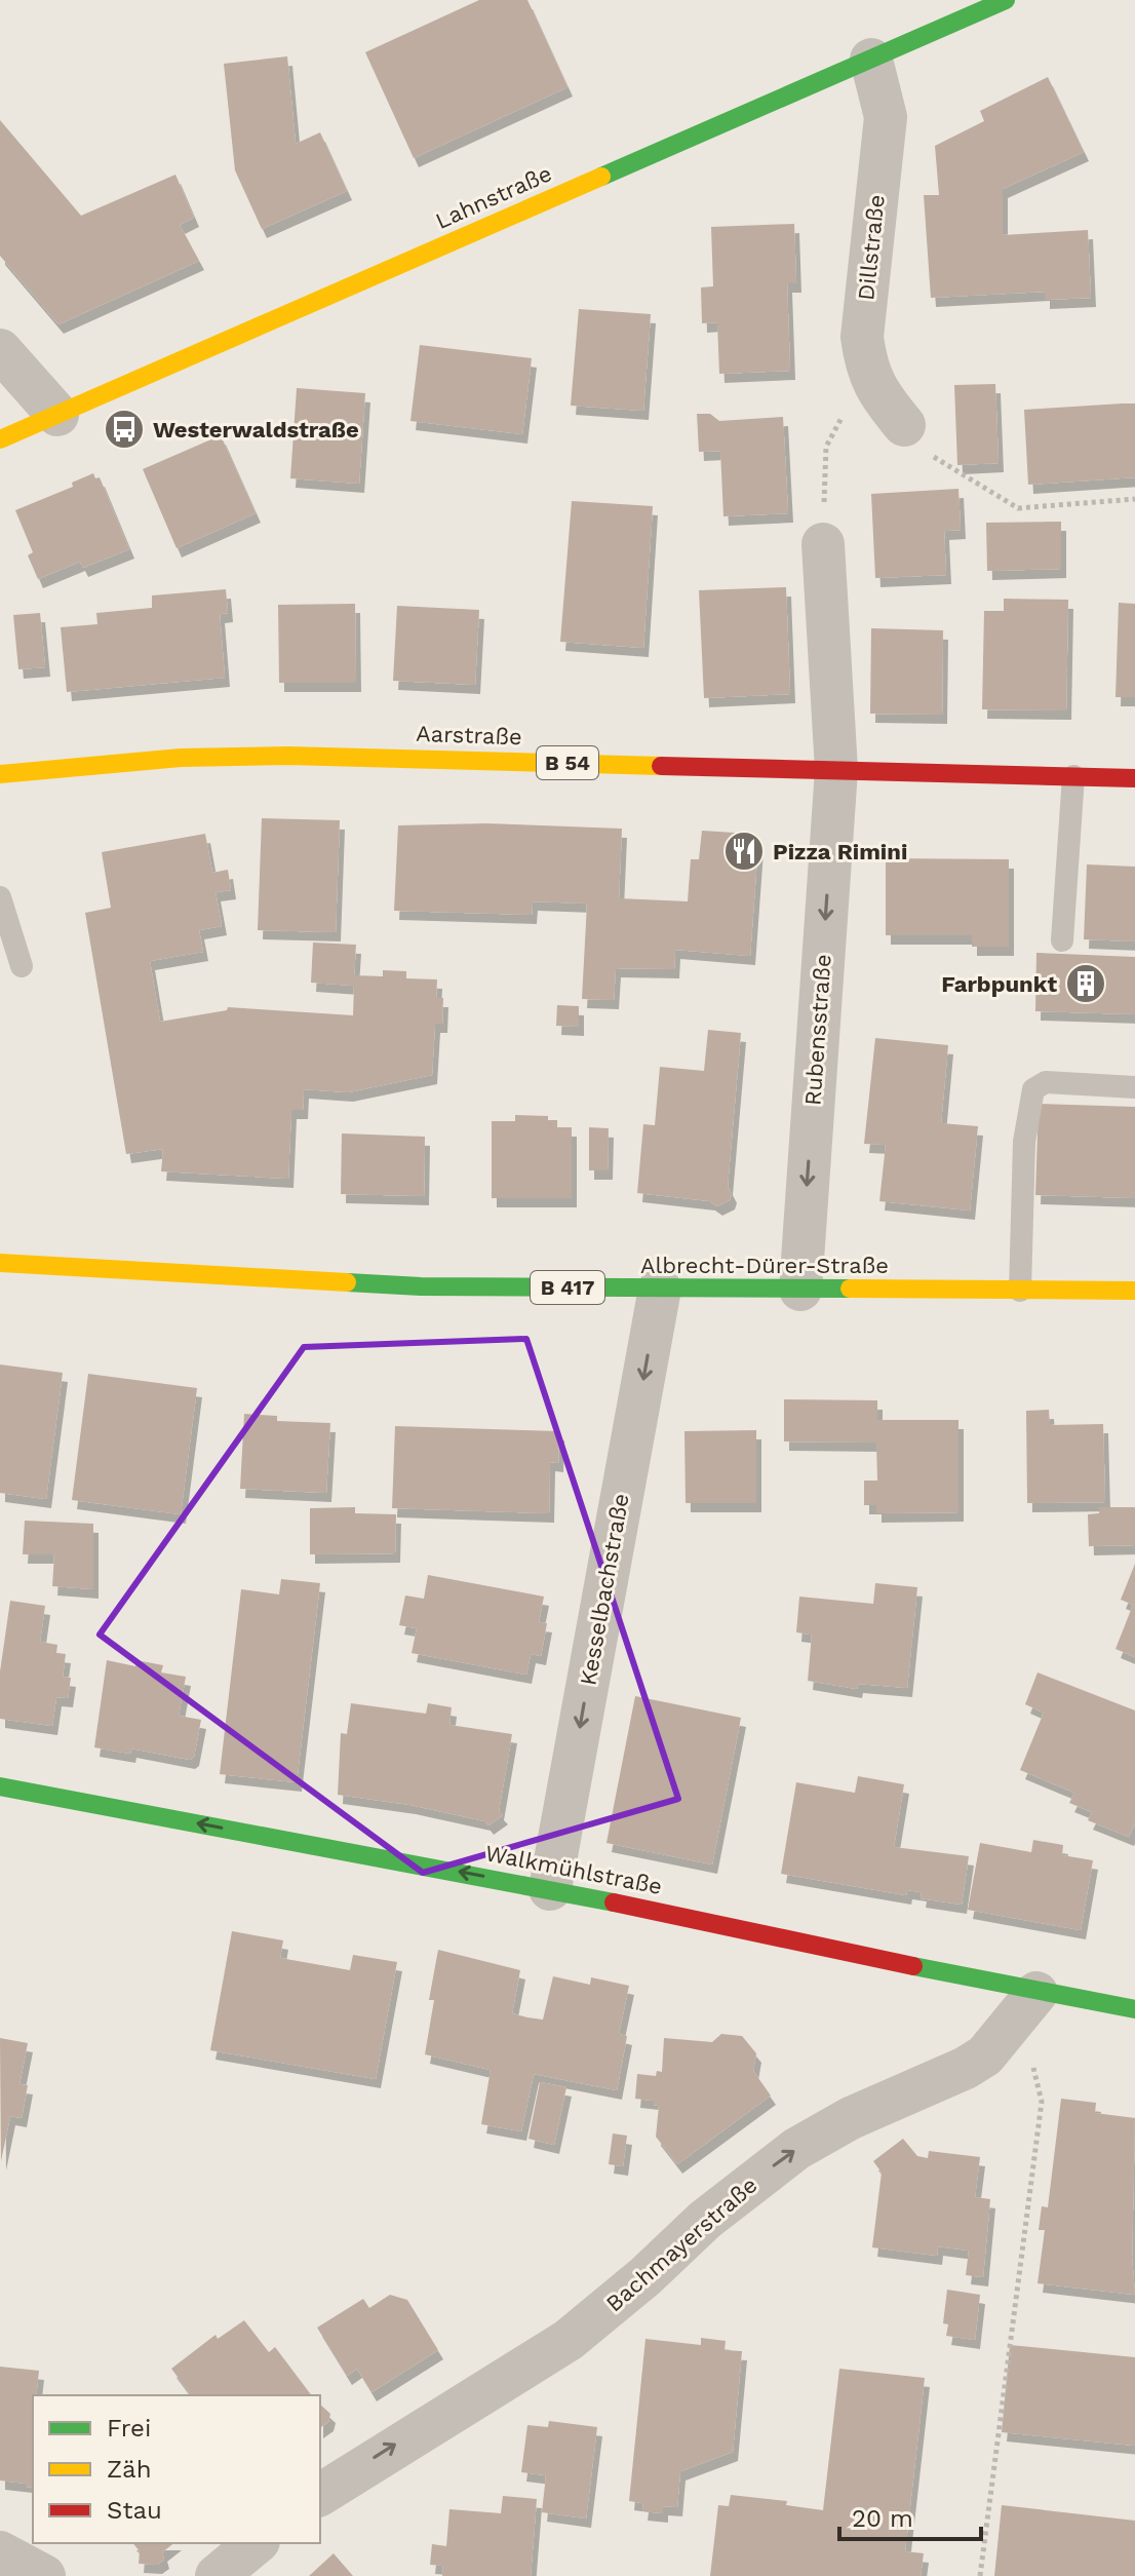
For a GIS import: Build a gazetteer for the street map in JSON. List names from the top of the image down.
{
  "streets": {
    "main road": [
      "Lahnstraße",
      "Aarstraße",
      "B 54",
      "Albrecht-Dürer-Straße",
      "B 417",
      "Walkmühlstraße"
    ],
    "street": [
      "Dillstraße",
      "Rubensstraße",
      "Kesselbachstraße",
      "Bachmayerstraße"
    ]
  },
  "crossings": [
    ["Lahnstraße", "Dillstraße"],
    ["Aarstraße", "Rubensstraße"],
    ["Rubensstraße", "Albrecht-Dürer-Straße"],
    ["Albrecht-Dürer-Straße", "Kesselbachstraße"],
    ["Kesselbachstraße", "Walkmühlstraße"],
    ["Walkmühlstraße", "Bachmayerstraße"]
  ],
  "one_way": [
    "Rubensstraße",
    "Kesselbachstraße",
    "Walkmühlstraße",
    "Bachmayerstraße"
  ],
  "places": {
    "bus stop": ["Westerwaldstraße"],
    "restaurant": ["Pizza Rimini"],
    "building": ["Farbpunkt"]
  },
  "legend": ["Frei", "Zäh", "Stau"],
  "scale_bar": "20 m"
}
